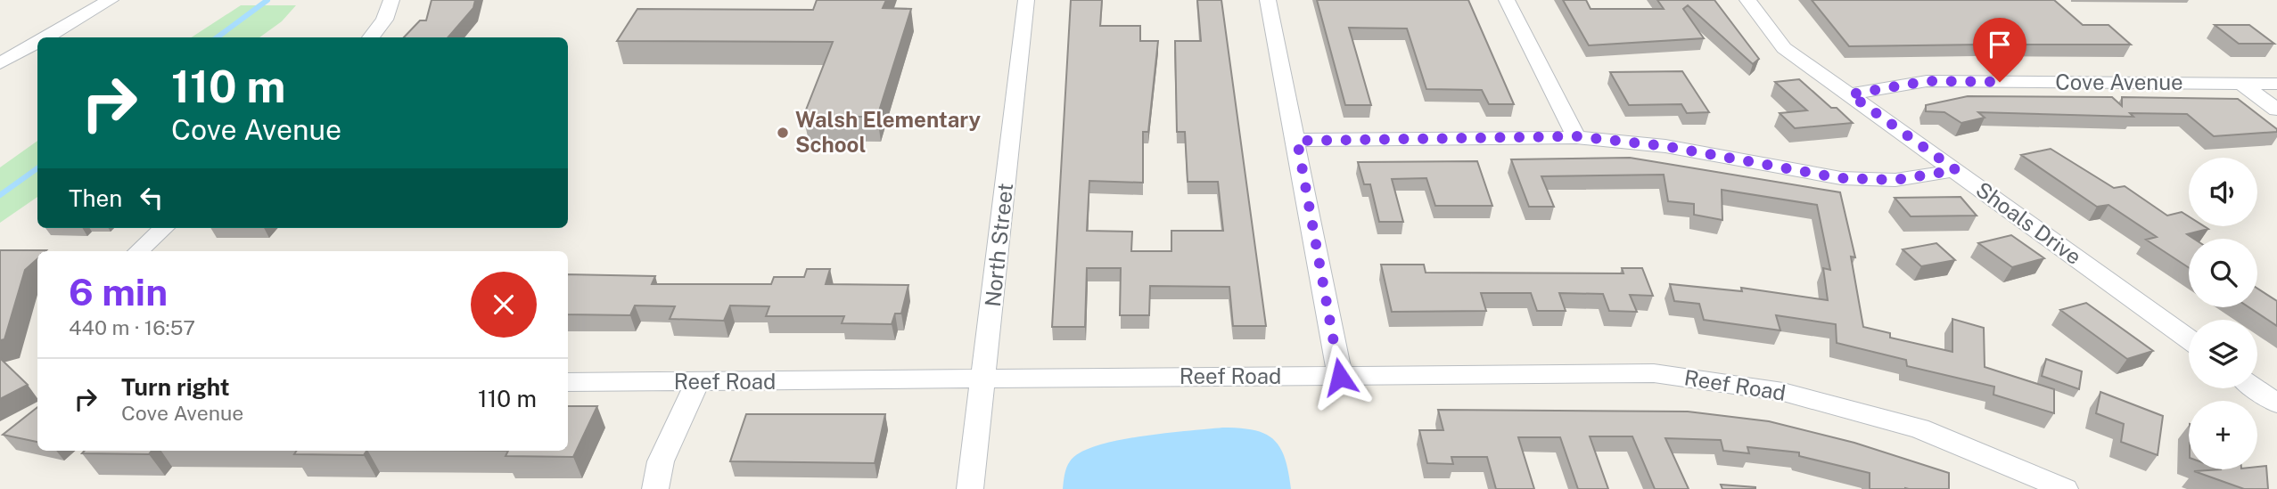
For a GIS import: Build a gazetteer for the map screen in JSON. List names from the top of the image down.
{
  "streets": {
    "street": [
      "Cove Avenue",
      "Shoals Drive",
      "North Street",
      "Reef Road"
    ]
  },
  "crossings": [
    ["Cove Avenue", "Shoals Drive"],
    ["North Street", "Reef Road"]
  ],
  "places": ["Walsh Elementary School"],
  "page": {
    "turn": ["110 m", "Cove Avenue"],
    "map_buttons": "+",
    "then": "Then",
    "heading": ["6 min", "440 m · 16:57"],
    "list": [
      {
        "name": "Turn right",
        "note": "Cove Avenue",
        "value": "110 m"
      }
    ]
  }
}
